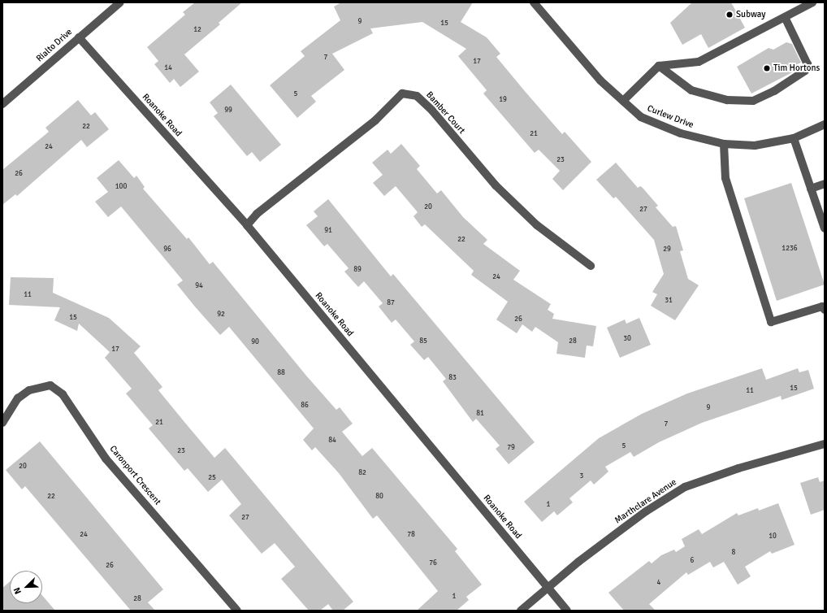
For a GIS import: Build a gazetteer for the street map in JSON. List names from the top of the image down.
{
  "streets": {
    "street": [
      "Rialto Drive",
      "Bamber Court",
      "Roanoke Road",
      "Curlew Drive",
      "Caronport Crescent",
      "Marthclare Avenue"
    ]
  },
  "crossings": [
    ["Rialto Drive", "Roanoke Road"],
    ["Bamber Court", "Roanoke Road"],
    ["Roanoke Road", "Marthclare Avenue"]
  ],
  "places": ["Subway", "Tim Hortons"],
  "house_numbers": [
    "9",
    "15",
    "12",
    "7",
    "17",
    "14",
    "5",
    "19",
    "99",
    "22",
    "21",
    "24",
    "23",
    "26",
    "100",
    "20",
    "27",
    "91",
    "22",
    "1236",
    "96",
    "29",
    "89",
    "24",
    "94",
    "11",
    "31",
    "87",
    "92",
    "15",
    "26",
    "30",
    "85",
    "28",
    "90",
    "17",
    "88",
    "83",
    "15",
    "11",
    "86",
    "9",
    "81",
    "21",
    "7",
    "84",
    "5",
    "79",
    "23",
    "20",
    "82",
    "3",
    "25",
    "22",
    "80",
    "1",
    "27",
    "24",
    "78",
    "10",
    "8",
    "6",
    "76",
    "26",
    "4",
    "1",
    "28"
  ],
  "north": "bottom left"
}
